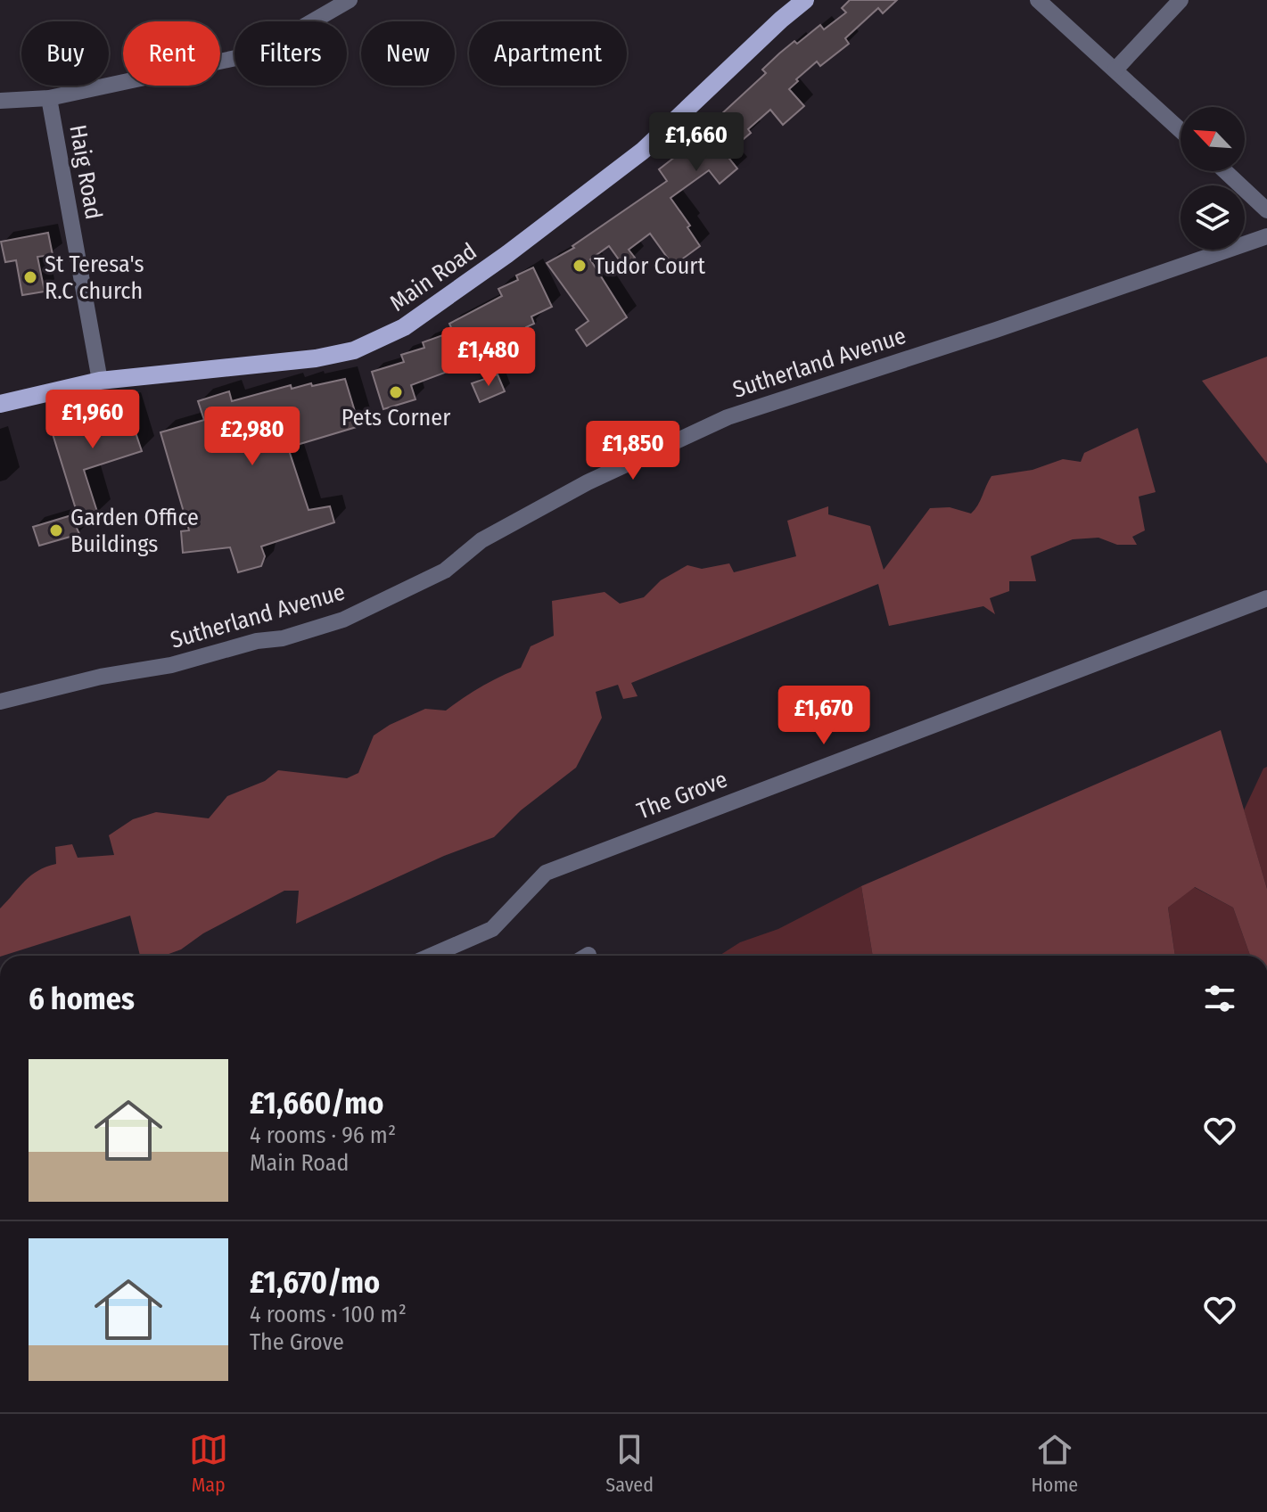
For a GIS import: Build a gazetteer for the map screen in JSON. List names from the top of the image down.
{
  "streets": {
    "main road": ["Main Road"],
    "street": ["Haig Road", "Sutherland Avenue", "The Grove"]
  },
  "crossings": [
    ["Haig Road", "Main Road"]
  ],
  "places": [
    "Tudor Court",
    "St Teresa's R.C church",
    "Pets Corner",
    "Garden Office Buildings"
  ],
  "north": "top left",
  "page": {
    "chip": [
      "Buy",
      "Rent",
      "Filters",
      "New",
      "Apartment"
    ],
    "price": [
      "£1,660",
      "£1,480",
      "£1,960",
      "£2,980",
      "£1,850",
      "£1,670"
    ],
    "heading": "6 homes",
    "list": [
      {
        "name": "£1,660/mo",
        "note": "4 rooms · 96 m² · Main Road"
      },
      {
        "name": "£1,670/mo",
        "note": "4 rooms · 100 m² · The Grove"
      }
    ],
    "tabs": ["Map", "Saved", "Home"]
  }
}
